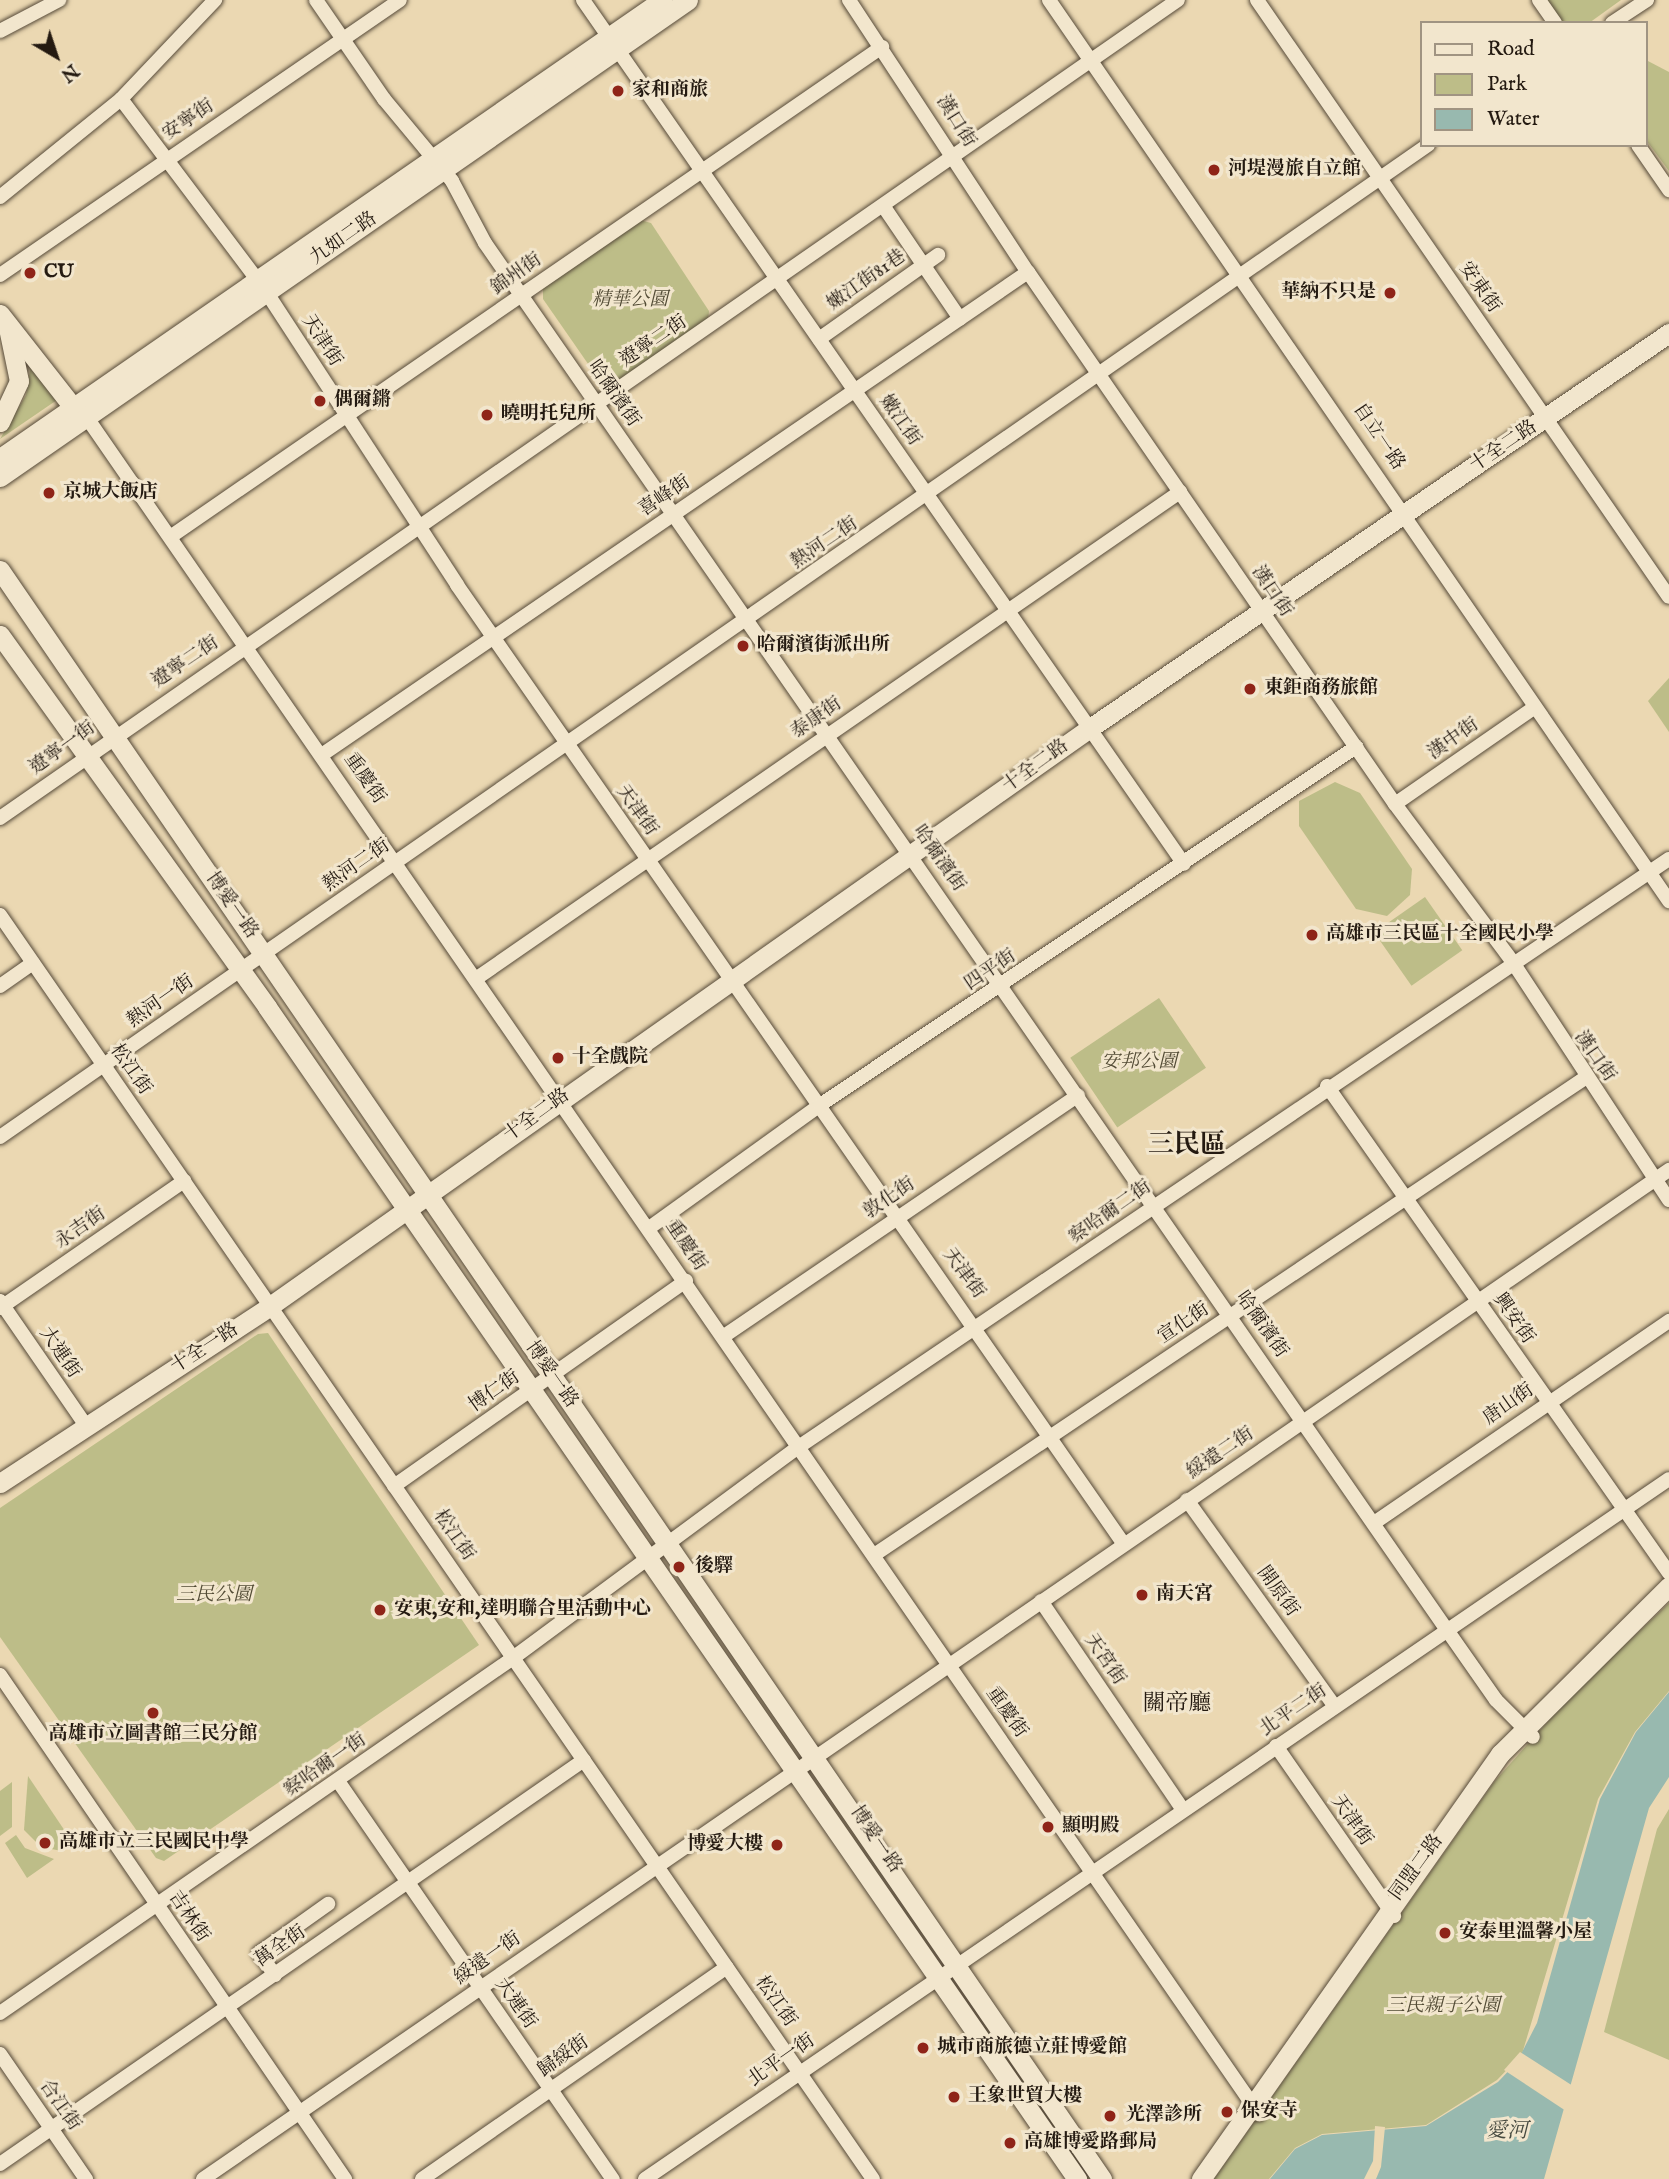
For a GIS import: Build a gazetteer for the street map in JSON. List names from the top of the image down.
{
  "streets": {
    "street": [
      "安寧街",
      "漢口街",
      "九如二路",
      "錦州街",
      "嫩江街81巷",
      "安東街",
      "天津街",
      "遼寧二街",
      "哈爾濱街",
      "嫩江街",
      "自立一路",
      "十全二路",
      "喜峰街",
      "熱河二街",
      "泰康街",
      "漢中街",
      "遼寧一街",
      "重慶街",
      "博愛一路",
      "四平街",
      "熱河一街",
      "松江街",
      "敦化街",
      "察哈爾二街",
      "永吉街",
      "興安街",
      "宣化街",
      "十全一路",
      "大連街",
      "博仁街",
      "唐山街",
      "綏遠二街",
      "開原街",
      "天宮街",
      "北平二街",
      "察哈爾一街",
      "同盟二路",
      "吉林街",
      "萬全街",
      "綏遠一街",
      "歸綏街",
      "北平一街",
      "合江街"
    ]
  },
  "crossings": [
    ["安寧街", "天津街"],
    ["安寧街", "哈爾濱街"],
    ["漢口街", "錦州街"],
    ["漢口街", "遼寧二街"],
    ["漢口街", "十全二路"],
    ["漢口街", "喜峰街"],
    ["漢口街", "熱河二街"],
    ["漢口街", "泰康街"],
    ["漢口街", "漢中街"],
    ["漢口街", "四平街"],
    ["漢口街", "察哈爾二街"],
    ["漢口街", "宣化街"],
    ["漢口街", "綏遠二街"],
    ["九如二路", "天津街"],
    ["九如二路", "哈爾濱街"],
    ["九如二路", "嫩江街"],
    ["九如二路", "重慶街"],
    ["錦州街", "天津街"],
    ["錦州街", "哈爾濱街"],
    ["錦州街", "嫩江街"],
    ["錦州街", "重慶街"],
    ["嫩江街81巷", "嫩江街"],
    ["安東街", "十全二路"],
    ["安東街", "熱河二街"],
    ["天津街", "遼寧二街"],
    ["天津街", "十全二路"],
    ["天津街", "喜峰街"],
    ["天津街", "熱河二街"],
    ["天津街", "泰康街"],
    ["天津街", "四平街"],
    ["天津街", "敦化街"],
    ["天津街", "察哈爾二街"],
    ["天津街", "宣化街"],
    ["天津街", "綏遠二街"],
    ["天津街", "北平二街"],
    ["天津街", "同盟二路"],
    ["遼寧二街", "哈爾濱街"],
    ["遼寧二街", "嫩江街"],
    ["遼寧二街", "自立一路"],
    ["遼寧二街", "遼寧一街"],
    ["遼寧二街", "重慶街"],
    ["遼寧二街", "博愛一路"],
    ["哈爾濱街", "十全二路"],
    ["哈爾濱街", "喜峰街"],
    ["哈爾濱街", "熱河二街"],
    ["哈爾濱街", "泰康街"],
    ["哈爾濱街", "四平街"],
    ["哈爾濱街", "敦化街"],
    ["哈爾濱街", "察哈爾二街"],
    ["哈爾濱街", "宣化街"],
    ["哈爾濱街", "唐山街"],
    ["哈爾濱街", "綏遠二街"],
    ["哈爾濱街", "北平二街"],
    ["哈爾濱街", "同盟二路"],
    ["嫩江街", "十全二路"],
    ["嫩江街", "喜峰街"],
    ["嫩江街", "熱河二街"],
    ["嫩江街", "泰康街"],
    ["嫩江街", "四平街"],
    ["自立一路", "十全二路"],
    ["自立一路", "熱河二街"],
    ["自立一路", "漢中街"],
    ["自立一路", "察哈爾二街"],
    ["十全二路", "重慶街"],
    ["十全二路", "博愛一路"],
    ["十全二路", "十全一路"],
    ["喜峰街", "重慶街"],
    ["熱河二街", "重慶街"],
    ["熱河二街", "博愛一路"],
    ["熱河二街", "熱河一街"],
    ["泰康街", "重慶街"],
    ["遼寧一街", "博愛一路"],
    ["重慶街", "四平街"],
    ["重慶街", "敦化街"],
    ["重慶街", "察哈爾二街"],
    ["重慶街", "宣化街"],
    ["重慶街", "博仁街"],
    ["重慶街", "綏遠二街"],
    ["重慶街", "北平二街"],
    ["重慶街", "同盟二路"],
    ["博愛一路", "熱河一街"],
    ["博愛一路", "察哈爾二街"],
    ["博愛一路", "十全一路"],
    ["博愛一路", "博仁街"],
    ["博愛一路", "綏遠二街"],
    ["博愛一路", "北平二街"],
    ["博愛一路", "察哈爾一街"],
    ["博愛一路", "綏遠一街"],
    ["博愛一路", "北平一街"],
    ["熱河一街", "松江街"],
    ["松江街", "永吉街"],
    ["松江街", "十全一路"],
    ["松江街", "博仁街"],
    ["松江街", "察哈爾一街"],
    ["松江街", "萬全街"],
    ["松江街", "綏遠一街"],
    ["松江街", "歸綏街"],
    ["松江街", "北平一街"],
    ["察哈爾二街", "興安街"],
    ["察哈爾二街", "察哈爾一街"],
    ["永吉街", "大連街"],
    ["興安街", "宣化街"],
    ["興安街", "唐山街"],
    ["興安街", "綏遠二街"],
    ["興安街", "北平二街"],
    ["十全一路", "大連街"],
    ["大連街", "察哈爾一街"],
    ["大連街", "萬全街"],
    ["大連街", "綏遠一街"],
    ["大連街", "歸綏街"],
    ["綏遠二街", "開原街"],
    ["綏遠二街", "天宮街"],
    ["綏遠二街", "綏遠一街"],
    ["開原街", "北平二街"],
    ["天宮街", "北平二街"],
    ["北平二街", "北平一街"],
    ["察哈爾一街", "吉林街"],
    ["吉林街", "萬全街"],
    ["吉林街", "綏遠一街"],
    ["萬全街", "合江街"]
  ],
  "districts": ["三民區", "關帝廳"],
  "water": ["愛河"],
  "parks": [
    "精華公園",
    "安邦公園",
    "三民公園",
    "三民親子公園"
  ],
  "places": [
    "家和商旅",
    "河堤漫旅自立館",
    "CU",
    "華納不只是",
    "偶爾鏘",
    "曉明托兒所",
    "京城大飯店",
    "哈爾濱街派出所",
    "東鉅商務旅館",
    "高雄市三民區十全國民小學",
    "十全戲院",
    "後驛",
    "南天宮",
    "安東,安和,達明聯合里活動中心",
    "高雄市立圖書館三民分館",
    "顯明殿",
    "高雄市立三民國民中學",
    "博愛大樓",
    "安泰里溫馨小屋",
    "城市商旅德立莊博愛館",
    "王象世貿大樓",
    "保安寺",
    "光澤診所",
    "高雄博愛路郵局"
  ],
  "legend": ["Road", "Park", "Water"],
  "north": "bottom right"
}
